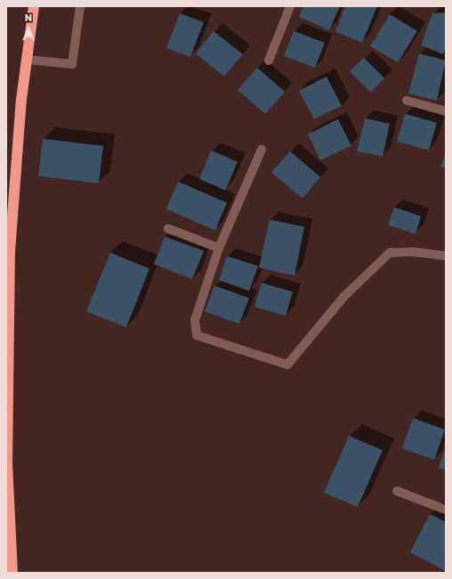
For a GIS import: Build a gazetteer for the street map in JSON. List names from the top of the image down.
{
  "north": "top"
}
